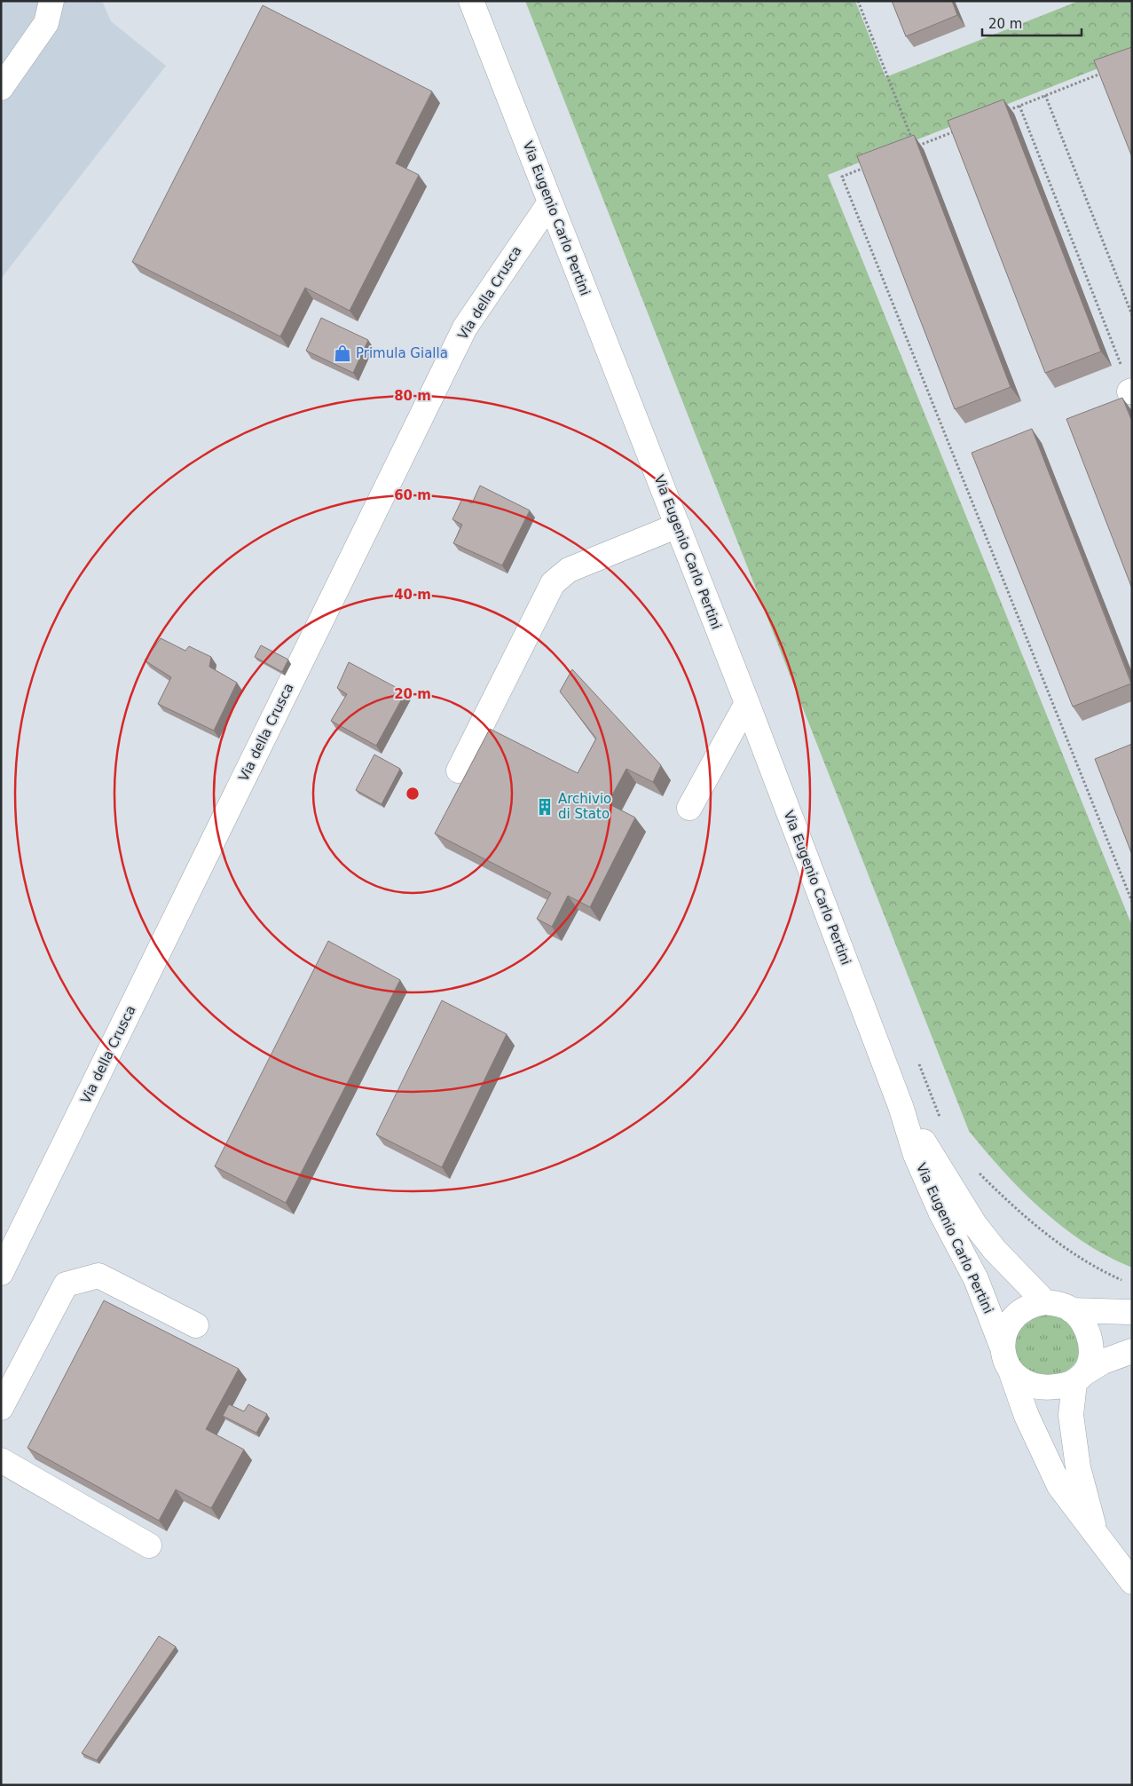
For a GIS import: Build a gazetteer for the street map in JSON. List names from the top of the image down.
{
  "streets": {
    "street": ["Via Eugenio Carlo Pertini", "Via della Crusca"]
  },
  "crossings": [
    ["Via Eugenio Carlo Pertini", "Via della Crusca"]
  ],
  "places": {
    "shop": ["Primula Gialla"],
    "building": ["Archivio di Stato"]
  },
  "scale_bar": "20 m",
  "rings": [
    "80 m",
    "60 m",
    "40 m",
    "20 m"
  ]
}
